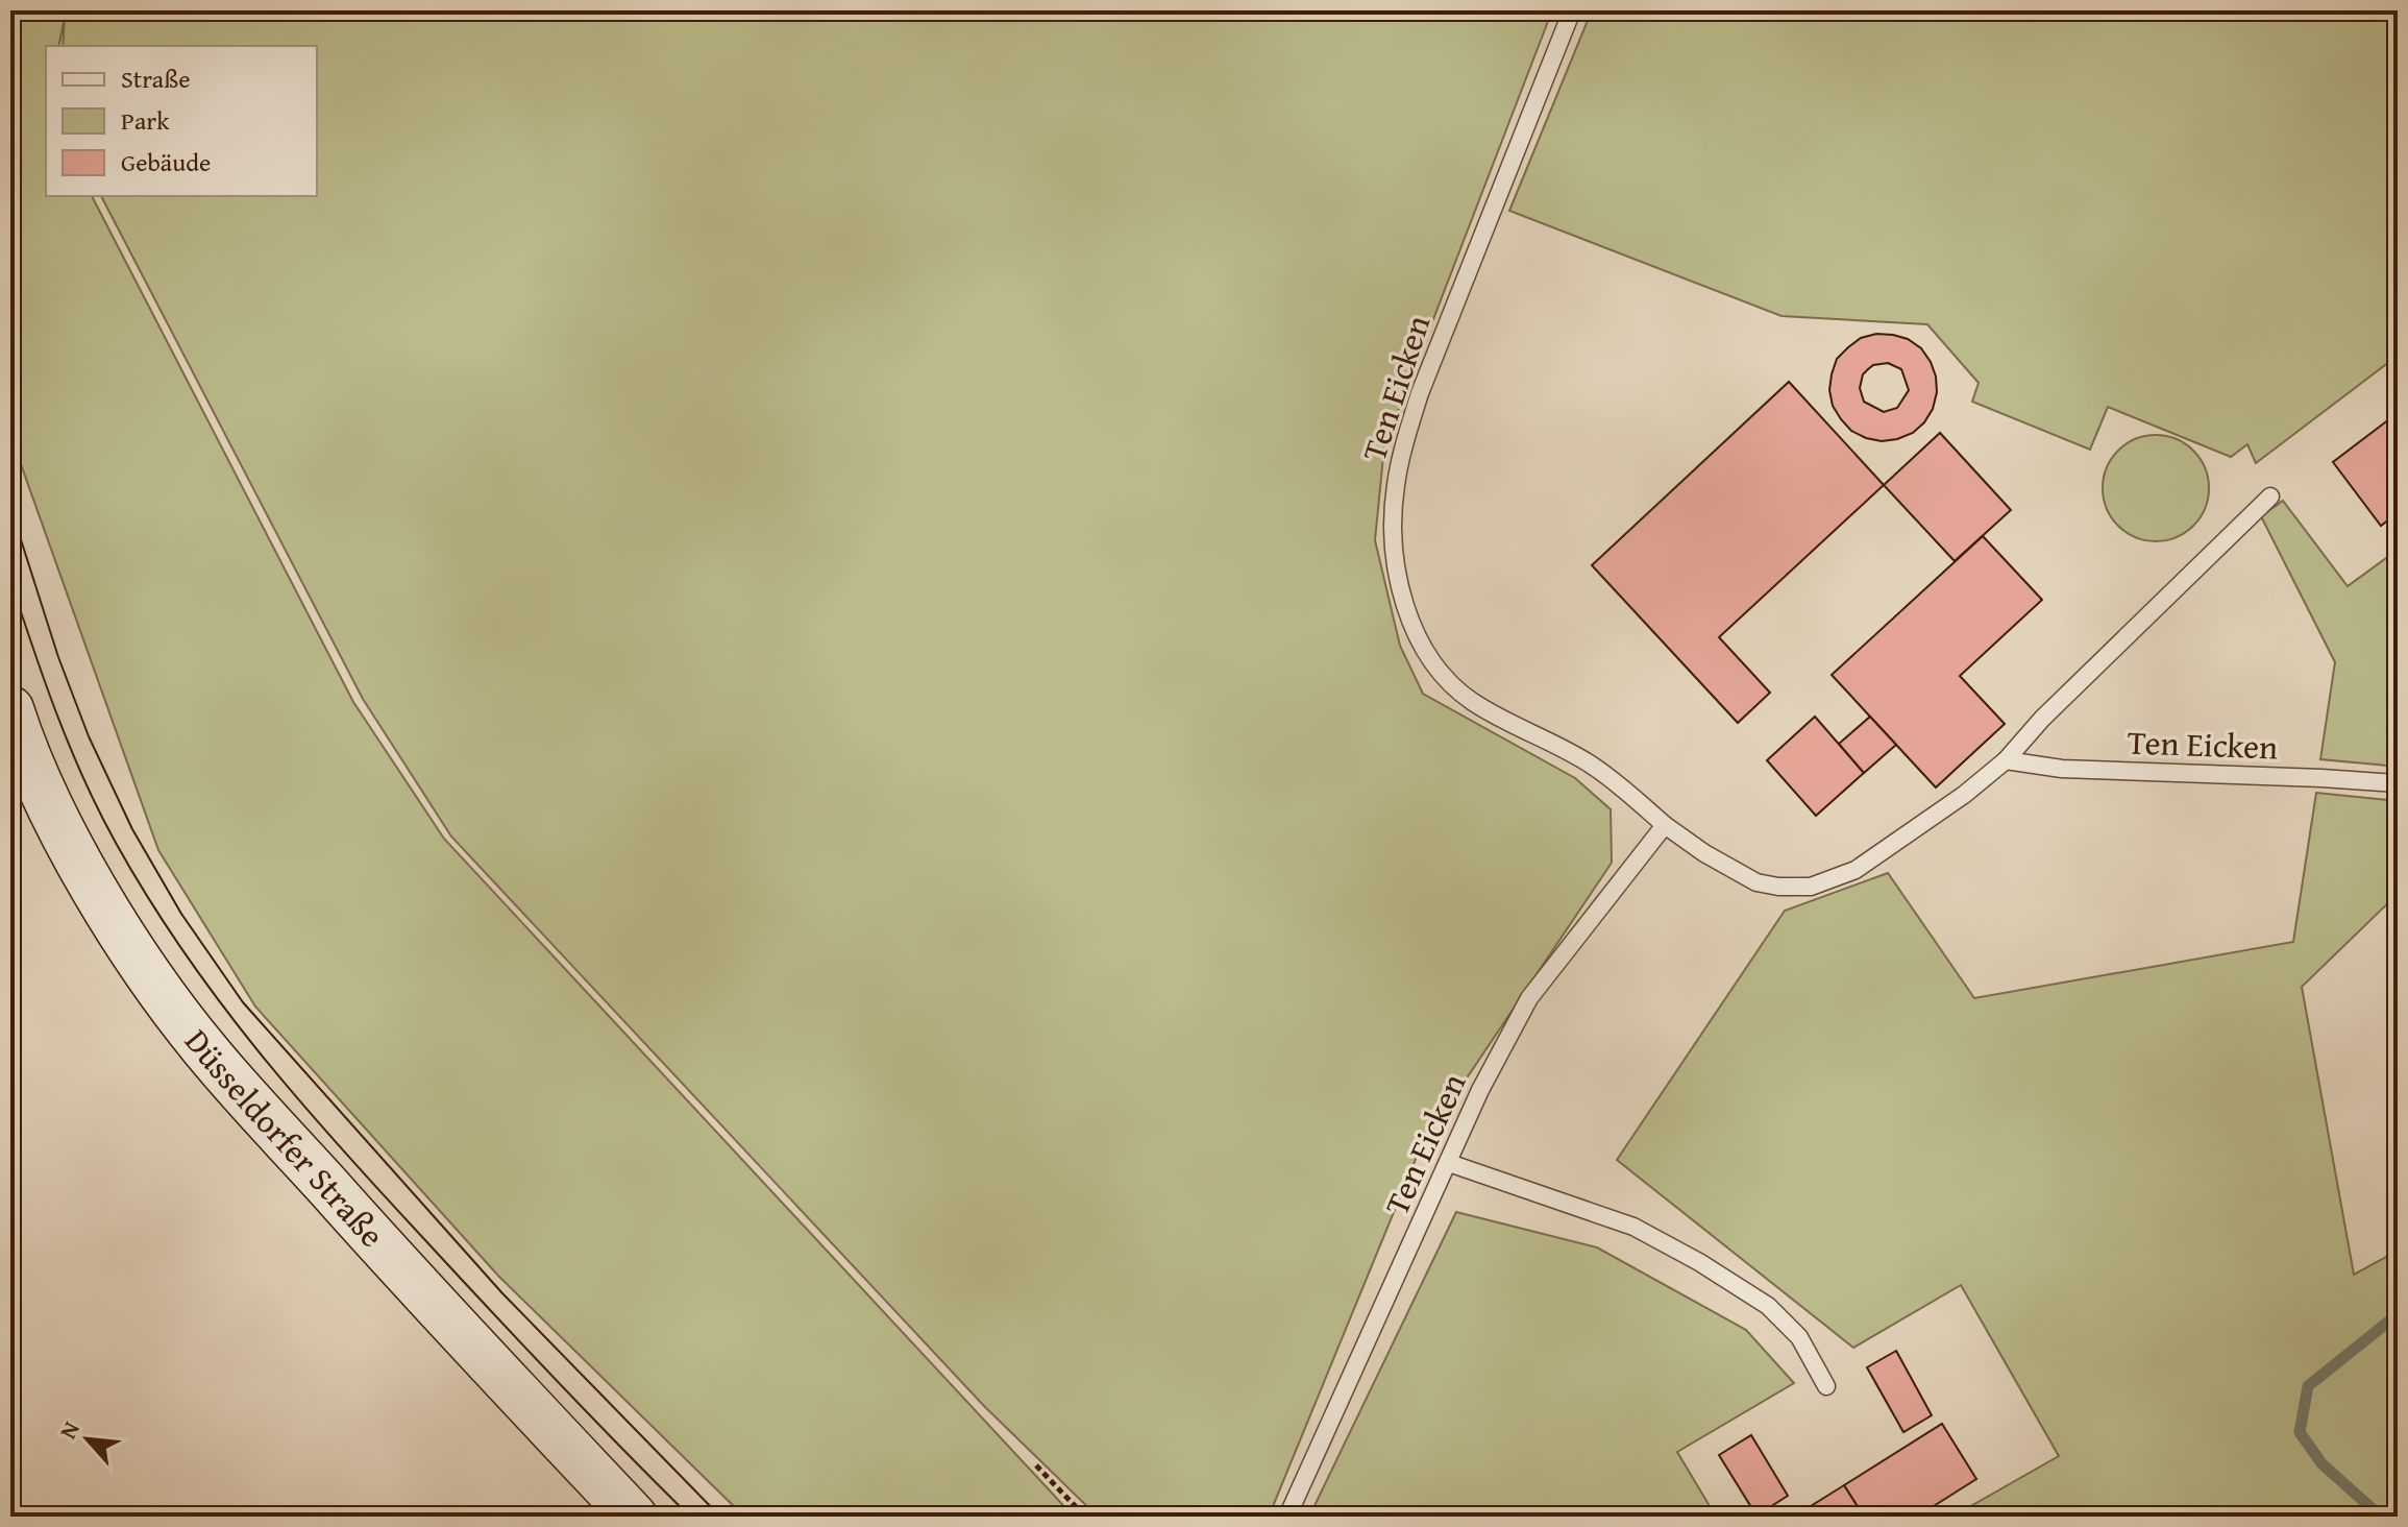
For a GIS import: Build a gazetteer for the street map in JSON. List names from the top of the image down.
{
  "streets": {
    "main road": ["Düsseldorfer Straße"],
    "lane": ["Ten Eicken"]
  },
  "legend": ["Straße", "Park", "Gebäude"],
  "north": "top left"
}
